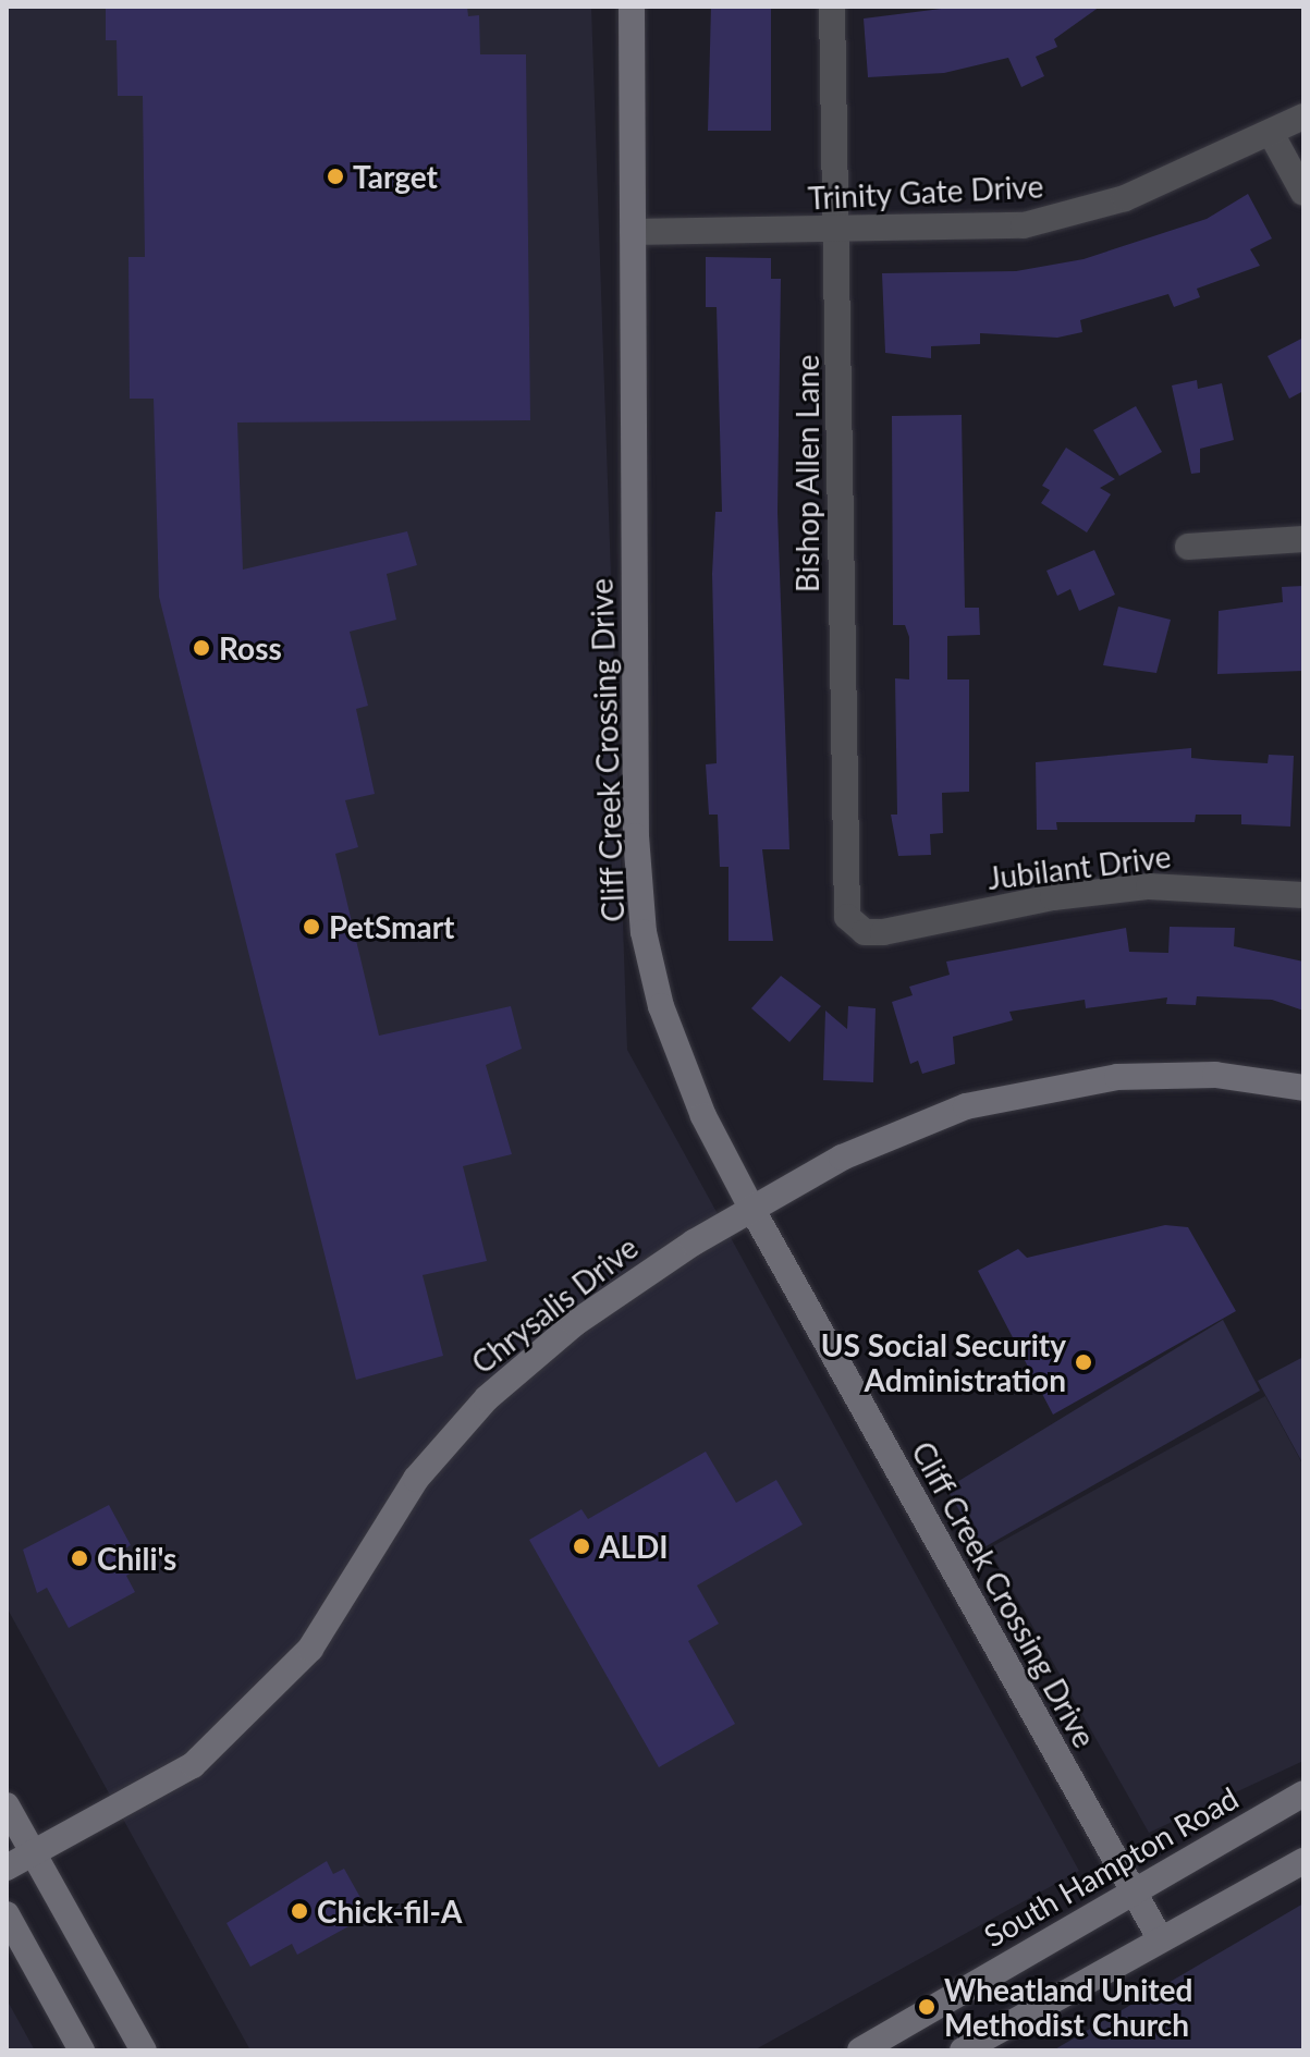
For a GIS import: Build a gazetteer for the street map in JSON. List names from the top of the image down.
{
  "streets": {
    "street": [
      "Trinity Gate Drive",
      "Bishop Allen Lane",
      "Cliff Creek Crossing Drive",
      "Jubilant Drive",
      "Chrysalis Drive",
      "South Hampton Road"
    ]
  },
  "crossings": [
    ["Trinity Gate Drive", "Bishop Allen Lane"],
    ["Trinity Gate Drive", "Cliff Creek Crossing Drive"],
    ["Bishop Allen Lane", "Jubilant Drive"],
    ["Cliff Creek Crossing Drive", "Chrysalis Drive"],
    ["Cliff Creek Crossing Drive", "South Hampton Road"]
  ],
  "places": [
    "Target",
    "Ross",
    "PetSmart",
    "US Social Security Administration",
    "ALDI",
    "Chili's",
    "Chick-fil-A",
    "Wheatland United Methodist Church"
  ]
}
